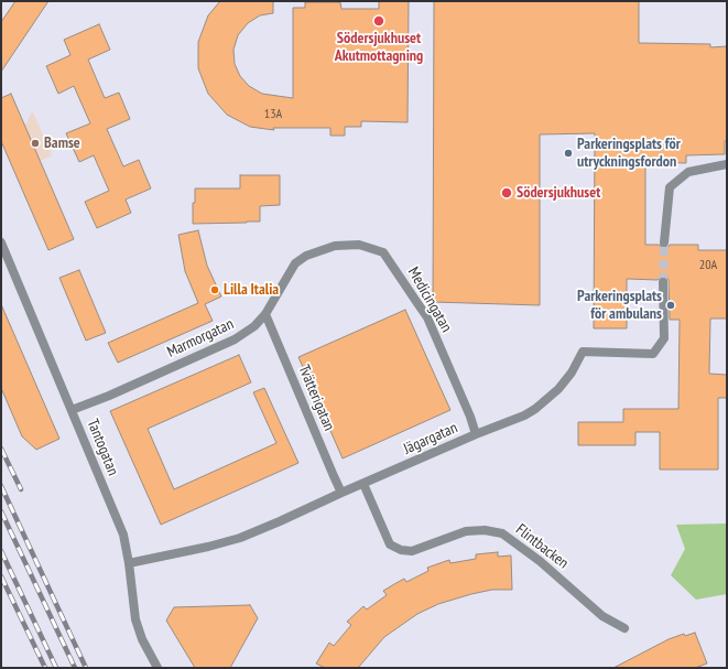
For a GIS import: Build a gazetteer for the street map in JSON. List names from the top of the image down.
{
  "streets": {
    "street": [
      "Medicingatan",
      "Marmorgatan",
      "Tvätterigatan",
      "Jägargatan",
      "Tantogatan",
      "Flintbacken"
    ]
  },
  "crossings": [
    ["Medicingatan", "Marmorgatan"],
    ["Medicingatan", "Jägargatan"],
    ["Marmorgatan", "Tvätterigatan"],
    ["Marmorgatan", "Tantogatan"],
    ["Tvätterigatan", "Jägargatan"],
    ["Jägargatan", "Tantogatan"],
    ["Jägargatan", "Flintbacken"]
  ],
  "places": [
    "Södersjukhuset Akutmottagning",
    "Bamse",
    "Parkeringsplats för utryckningsfordon",
    "Södersjukhuset",
    "Lilla Italia",
    "Parkeringsplats för ambulans"
  ],
  "house_numbers": ["13A", "20A"]
}
